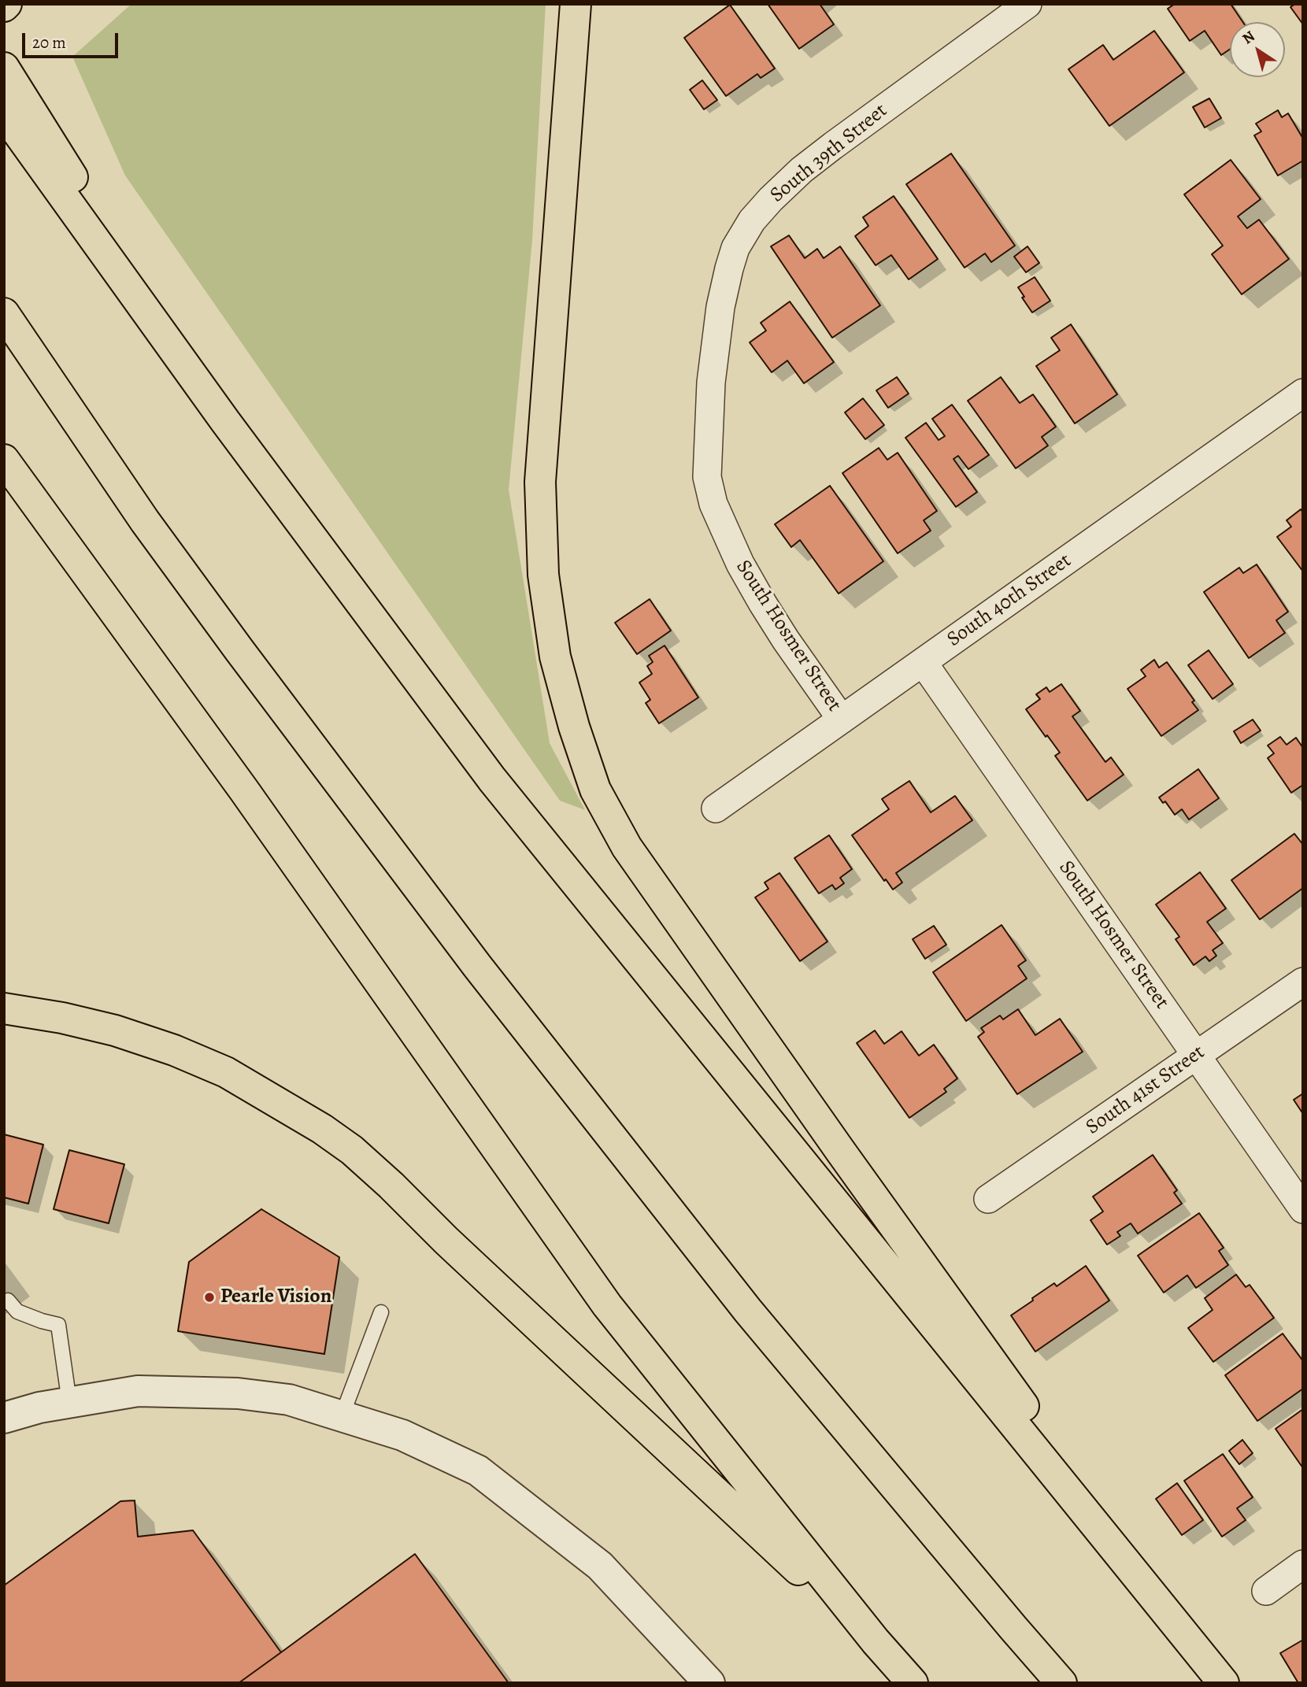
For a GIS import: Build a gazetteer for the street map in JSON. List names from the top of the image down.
{
  "streets": {
    "street": [
      "South 39th Street",
      "South 40th Street",
      "South Hosmer Street",
      "South 41st Street"
    ]
  },
  "crossings": [
    ["South 39th Street", "South Hosmer Street"],
    ["South 40th Street", "South Hosmer Street"],
    ["South Hosmer Street", "South 41st Street"]
  ],
  "places": ["Pearle Vision"],
  "scale_bar": "20 m",
  "north": "top left"
}
